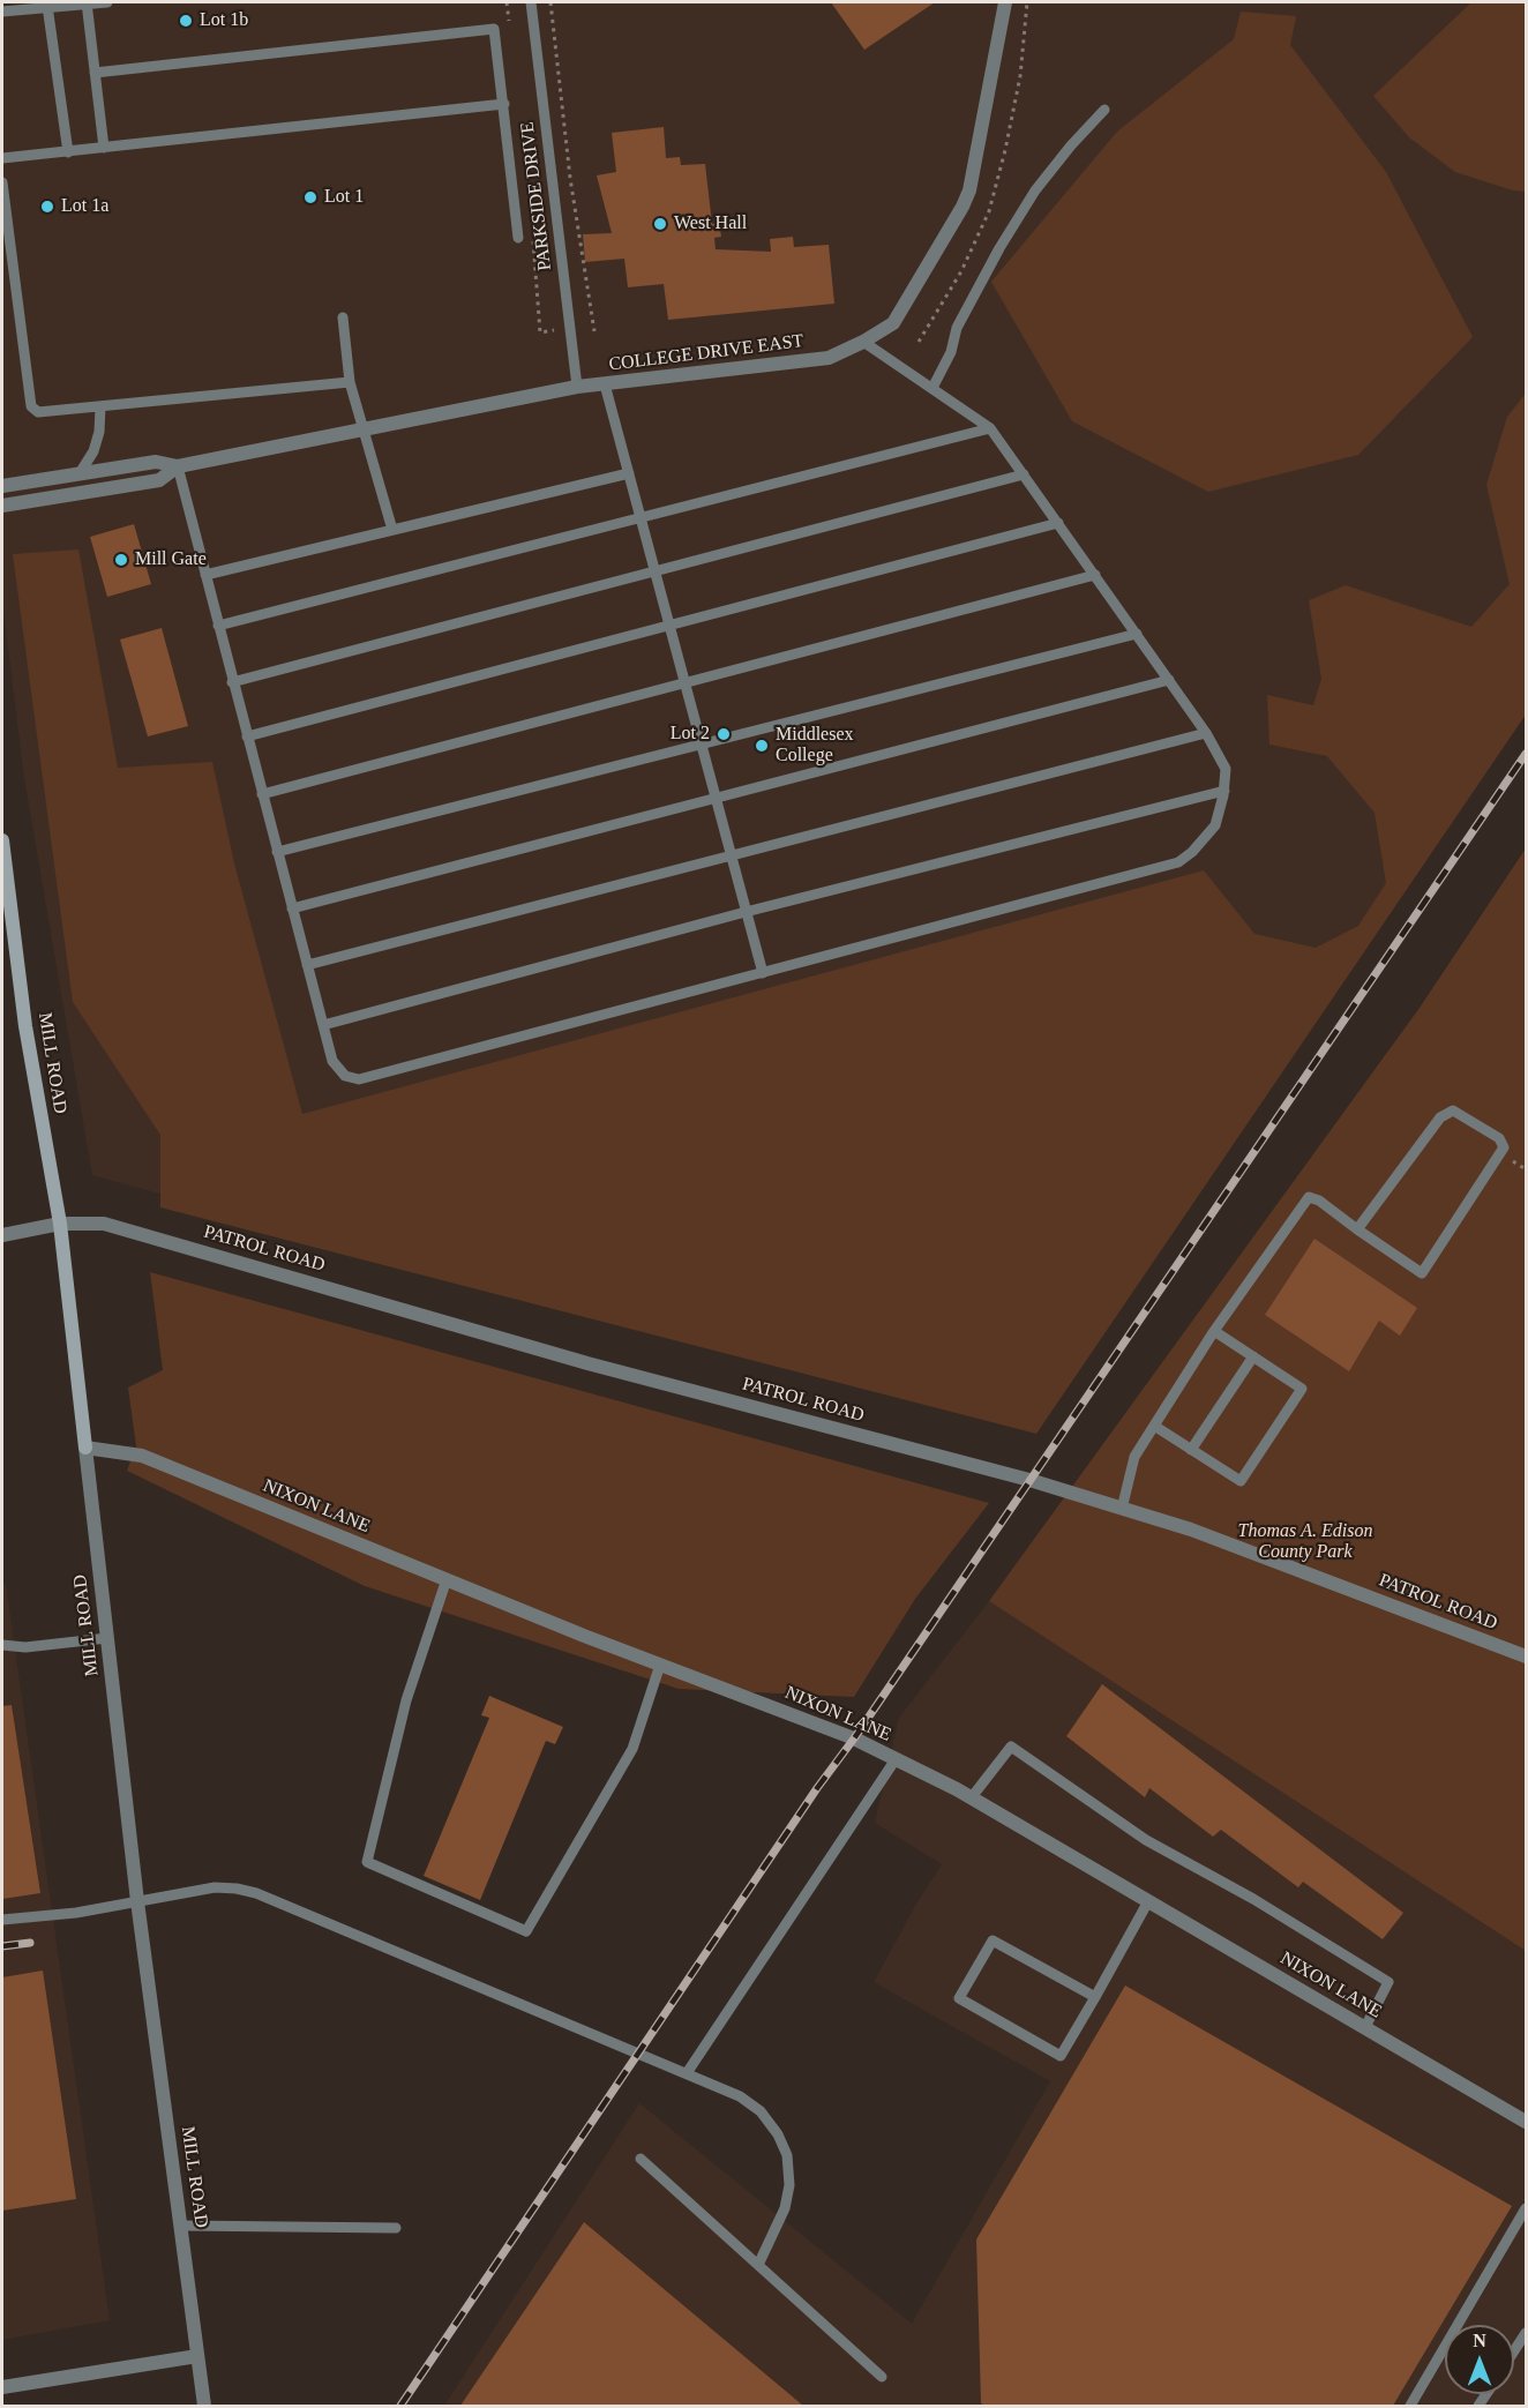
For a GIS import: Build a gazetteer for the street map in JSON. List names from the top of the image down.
{
  "streets": {
    "street": [
      "COLLEGE DRIVE EAST",
      "MILL ROAD",
      "PATROL ROAD",
      "NIXON LANE"
    ],
    "lane": ["PARKSIDE DRIVE"]
  },
  "crossings": [
    ["PARKSIDE DRIVE", "COLLEGE DRIVE EAST"],
    ["MILL ROAD", "PATROL ROAD"],
    ["MILL ROAD", "NIXON LANE"]
  ],
  "parks": ["Thomas A. Edison County Park"],
  "places": [
    "Lot 1b",
    "Lot 1",
    "Lot 1a",
    "West Hall",
    "Mill Gate",
    "Lot 2",
    "Middlesex College"
  ],
  "north": "top"
}
